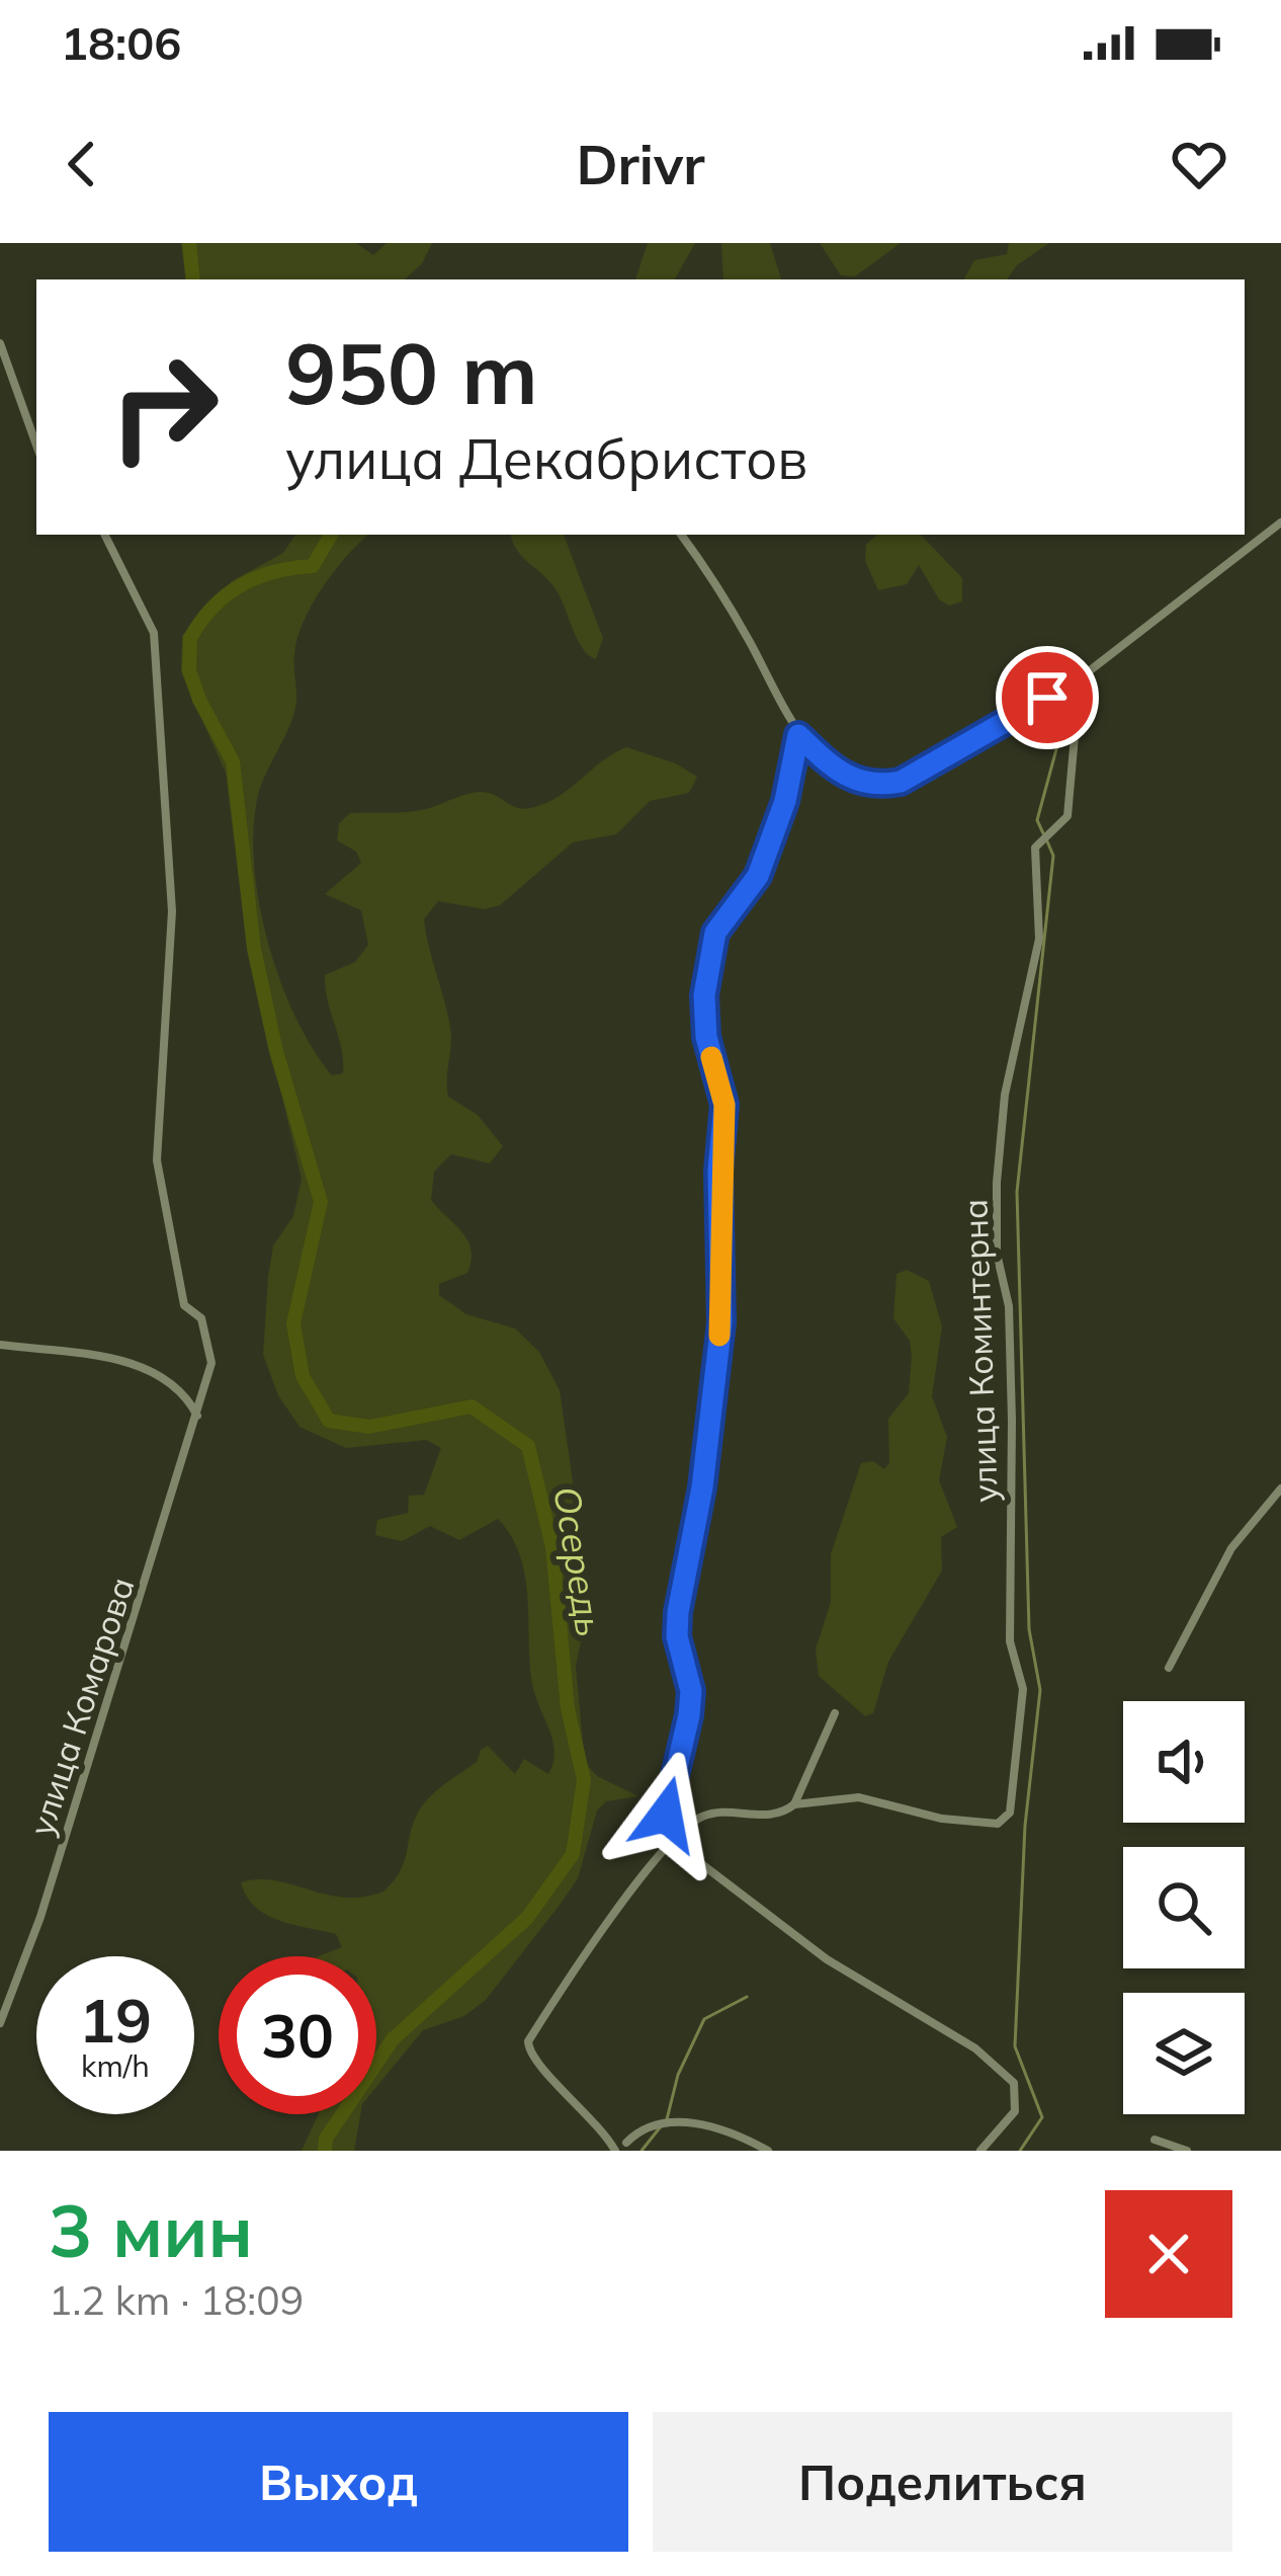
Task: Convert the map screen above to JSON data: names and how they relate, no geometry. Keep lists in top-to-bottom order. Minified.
{"streets":{"street":["улица Коминтерна","улица Комарова"]},"water":["Осередь"],"page":{"status":"18:06","header":"Drivr","turn":["950 m","улица Декабристов"],"speed":"19 km/h","limit":"30","heading":["3 мин","1.2 km · 18:09"],"buttons":["Выход","Поделиться"]}}
